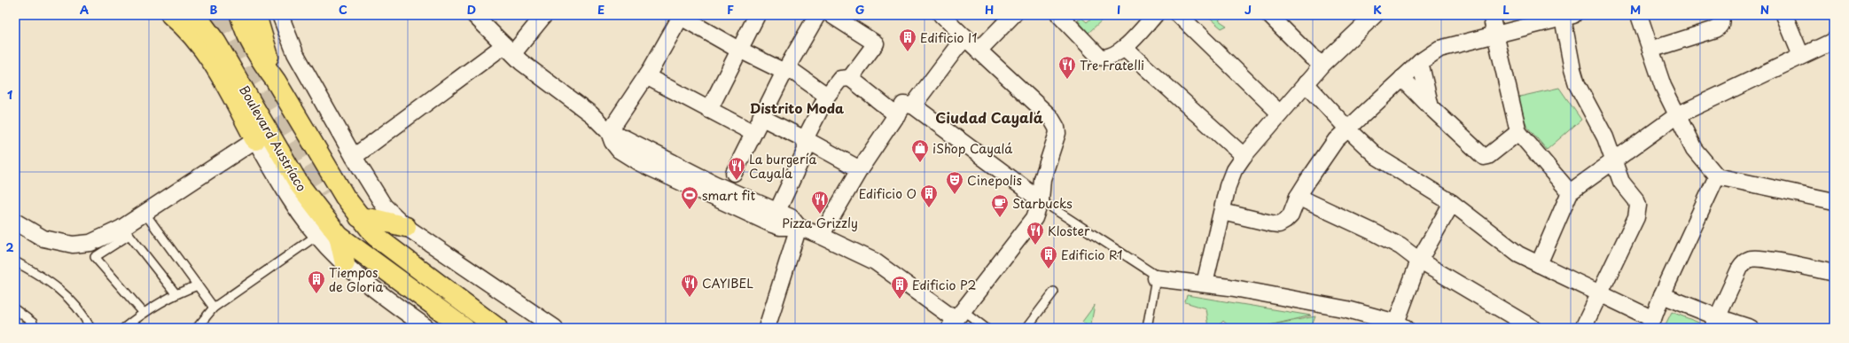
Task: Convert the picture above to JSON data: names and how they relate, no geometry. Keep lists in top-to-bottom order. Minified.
{"streets":{"main road":["Boulevard Austríaco"]},"districts":["Distrito Moda","Ciudad Cayalá"],"places":{"building":["Edificio I1","Edificio O","Edificio R1","Tiempos de Gloria","Edificio P2"],"restaurant":["Tre Fratelli","La burgería Cayala","Pizza Grizzly","Kloster","CAYIBEL"],"shop":["iShop Cayalá"],"theatre":["Cinepolis"],"sports":["smart fit"],"cafe":["Starbucks"]},"grid":{"columns":["A","B","C","D","E","F","G","H","I","J","K","L","M","N"],"rows":["1","2"]}}
